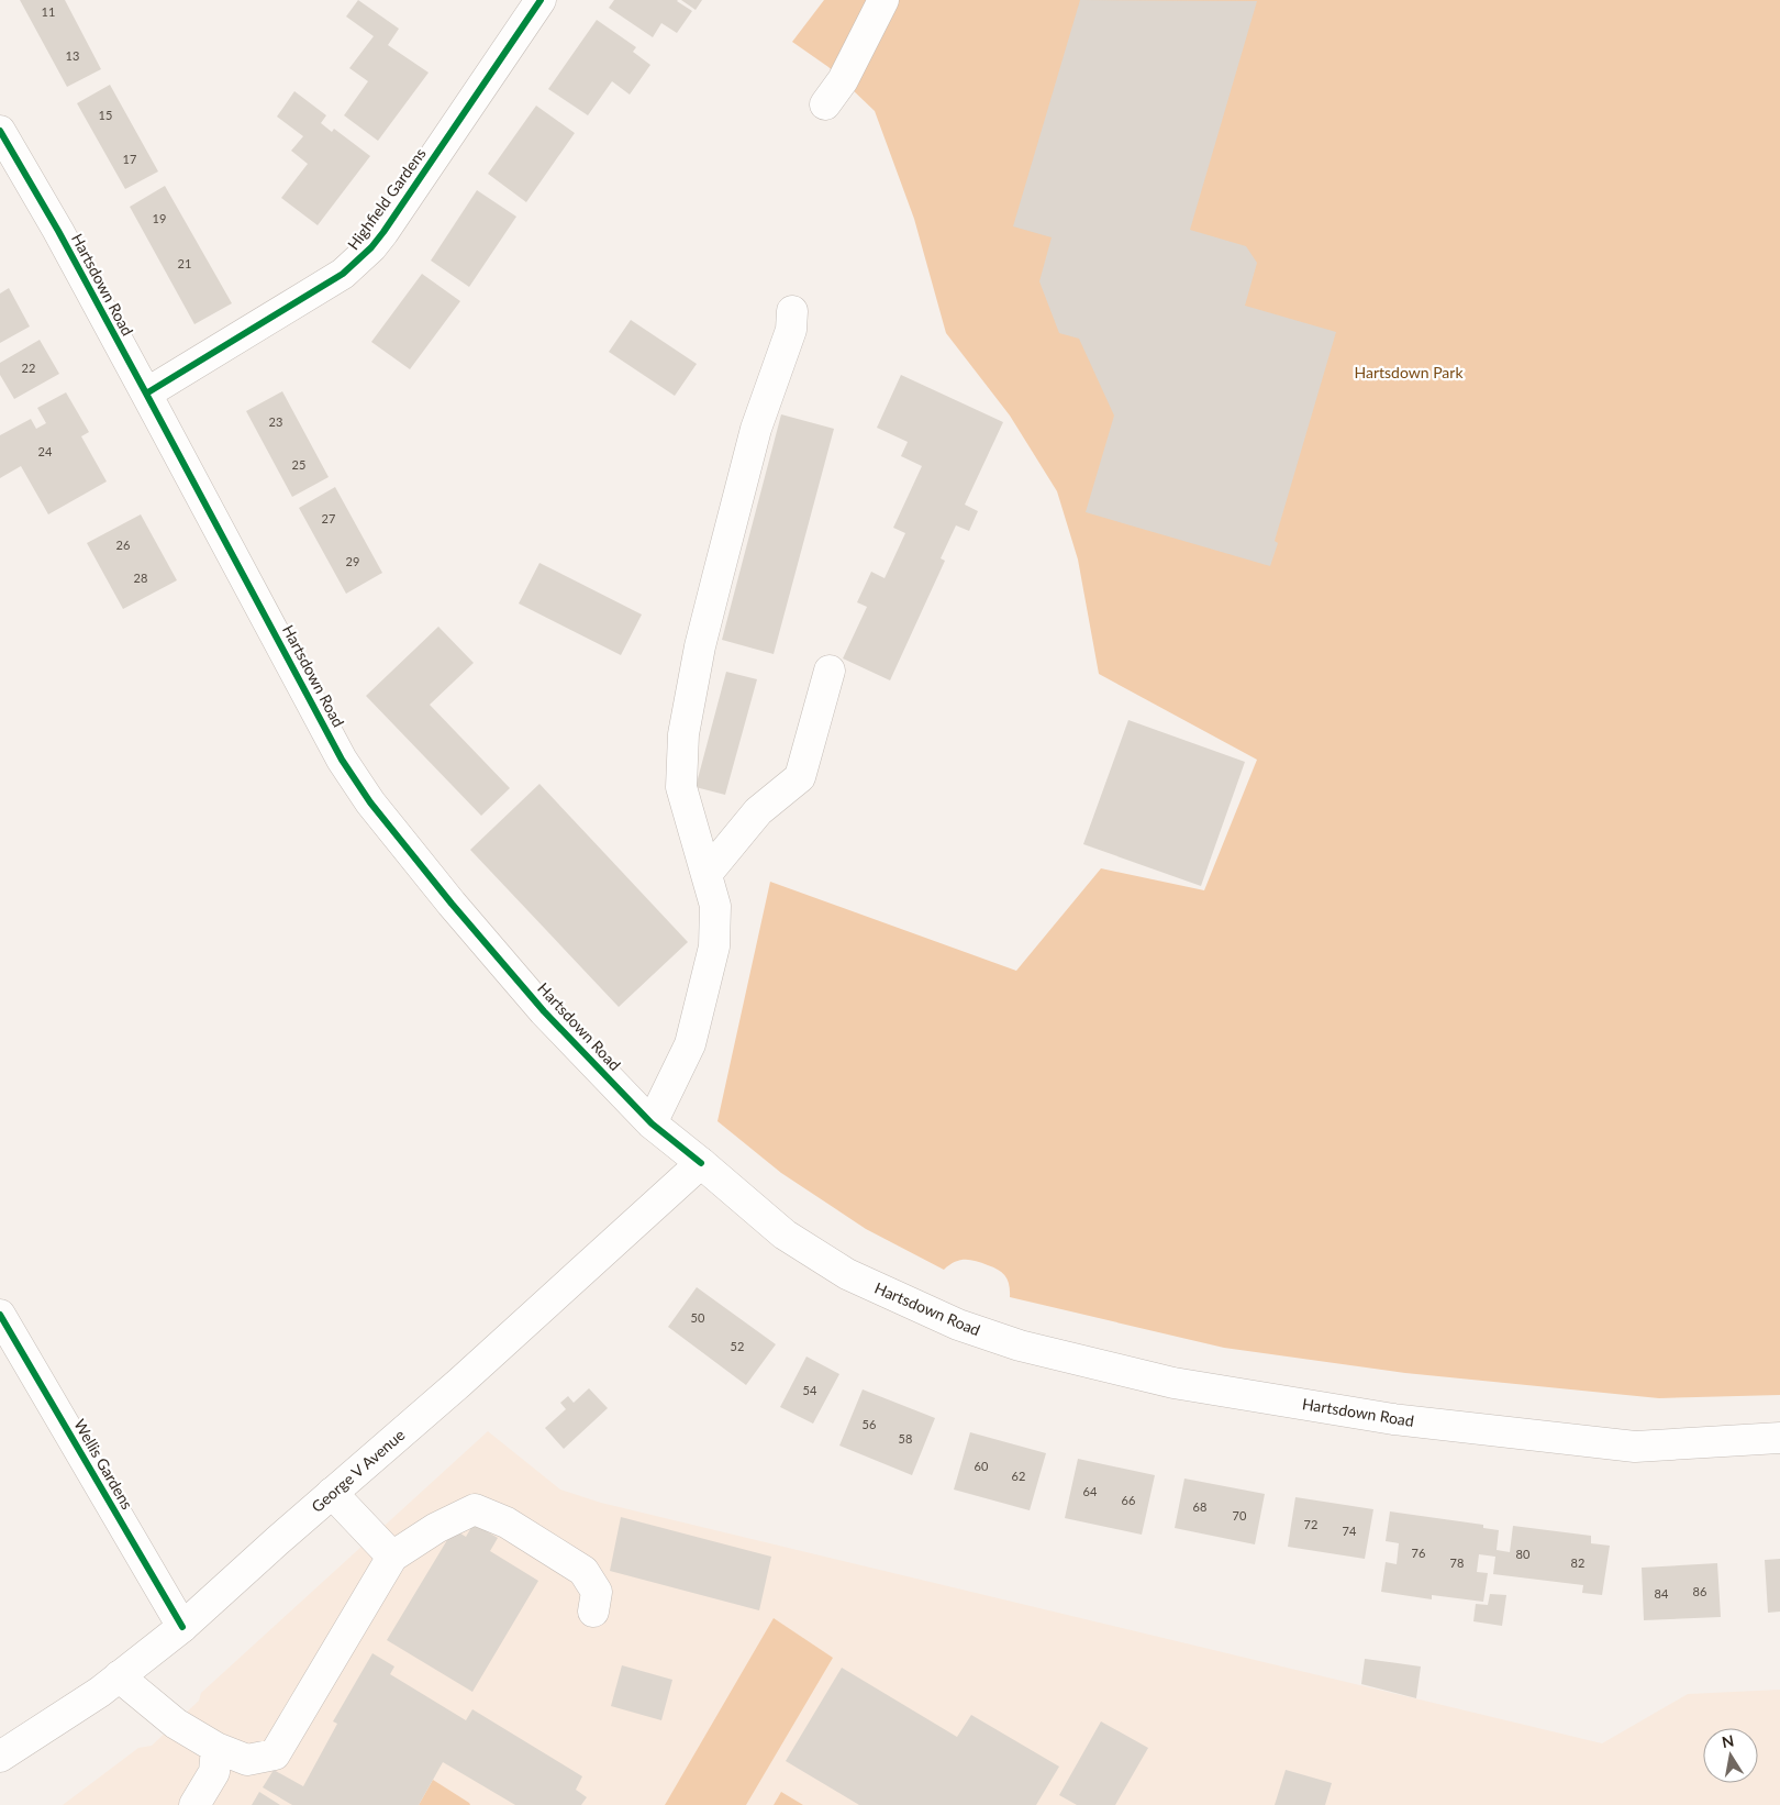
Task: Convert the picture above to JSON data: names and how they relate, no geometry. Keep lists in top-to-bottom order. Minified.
{"streets":{"street":["Highfield Gardens","Hartsdown Road","Wellis Gardens","George V Avenue"]},"crossings":[["Highfield Gardens","Hartsdown Road"],["Hartsdown Road","George V Avenue"],["Wellis Gardens","George V Avenue"]],"parks":["Hartsdown Park"],"house_numbers":["11","13","15","17","19","21","22","23","24","25","27","26","29","28","50","52","54","56","58","60","62","64","66","68","70","72","74","76","80","78","82","86","84"],"north":"top"}
